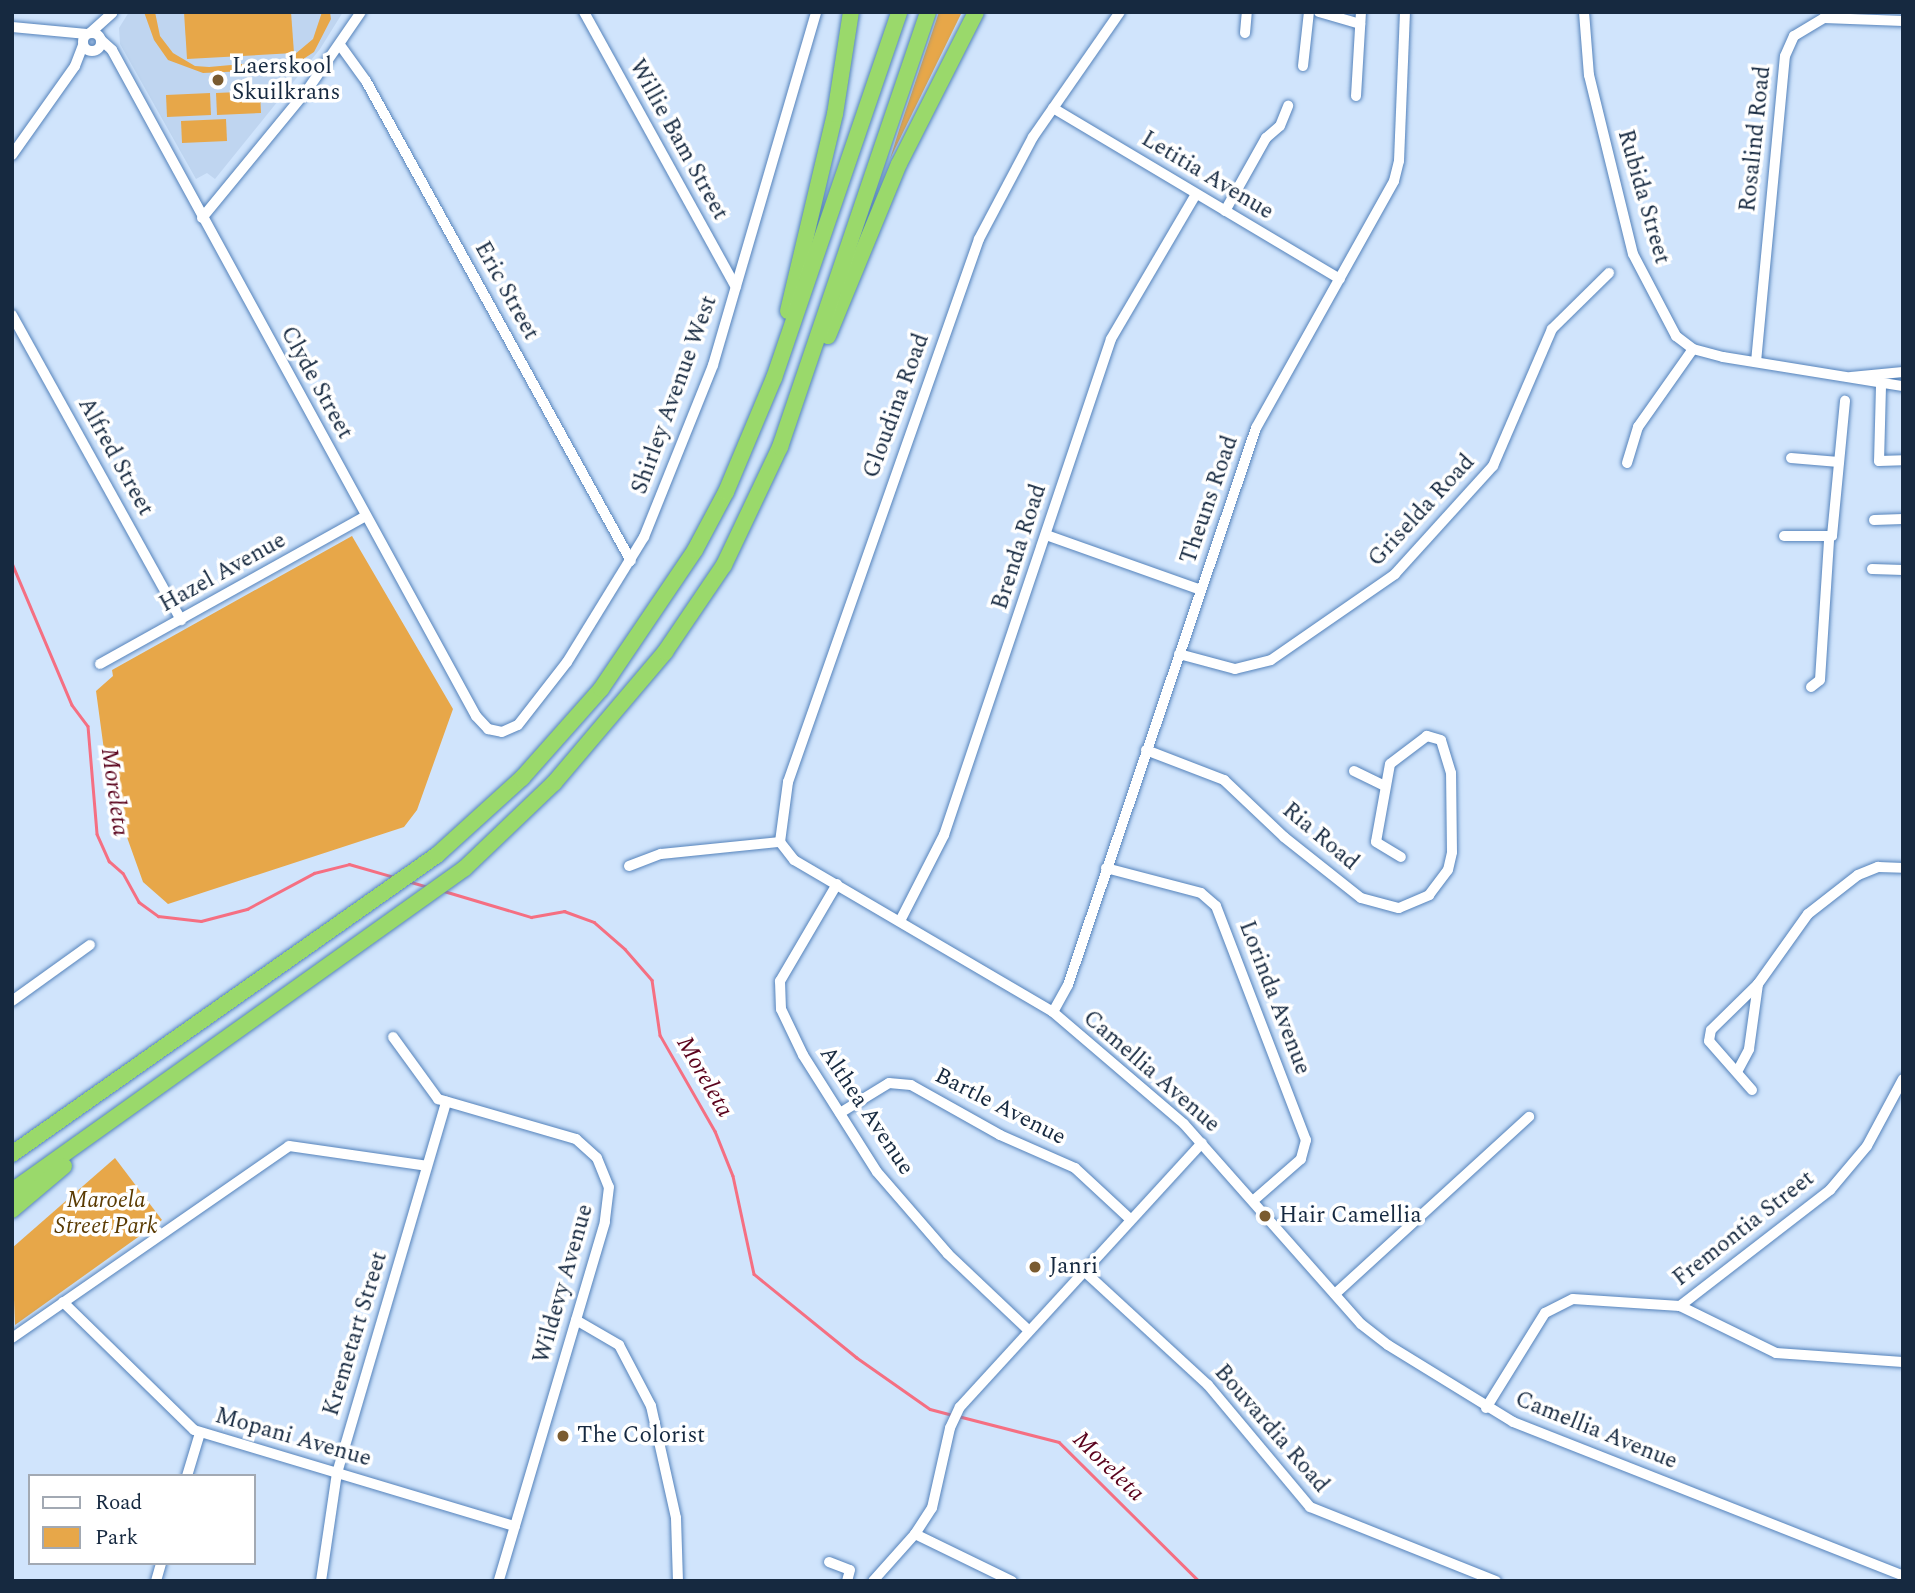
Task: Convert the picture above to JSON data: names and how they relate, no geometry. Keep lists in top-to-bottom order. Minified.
{"streets":{"street":["Rosalind Road","Willie Bam Street","Letitia Avenue","Rubida Street","Eric Street","Clyde Street","Shirley Avenue West","Gloudina Road","Alfred Street","Theuns Road","Griselda Road","Brenda Road","Hazel Avenue","Ria Road","Lorinda Avenue","Camellia Avenue","Bartle Avenue","Althea Avenue","Fremontia Street","Wildevy Avenue","Kremetart Street","Bouvardia Road","Mopani Avenue"]},"crossings":[["Willie Bam Street","Shirley Avenue West"],["Letitia Avenue","Gloudina Road"],["Letitia Avenue","Theuns Road"],["Letitia Avenue","Brenda Road"],["Eric Street","Shirley Avenue West"],["Clyde Street","Shirley Avenue West"],["Clyde Street","Hazel Avenue"],["Gloudina Road","Camellia Avenue"],["Alfred Street","Hazel Avenue"],["Theuns Road","Griselda Road"],["Theuns Road","Ria Road"],["Theuns Road","Lorinda Avenue"],["Theuns Road","Camellia Avenue"],["Brenda Road","Camellia Avenue"],["Lorinda Avenue","Camellia Avenue"],["Camellia Avenue","Althea Avenue"],["Bartle Avenue","Althea Avenue"],["Wildevy Avenue","Kremetart Street"],["Wildevy Avenue","Mopani Avenue"],["Kremetart Street","Mopani Avenue"]],"water":["Moreleta"],"parks":["Maroela Street Park"],"places":["Laerskool Skuilkrans","Hair Camellia","Janri","The Colorist"],"legend":["Road","Park"]}
